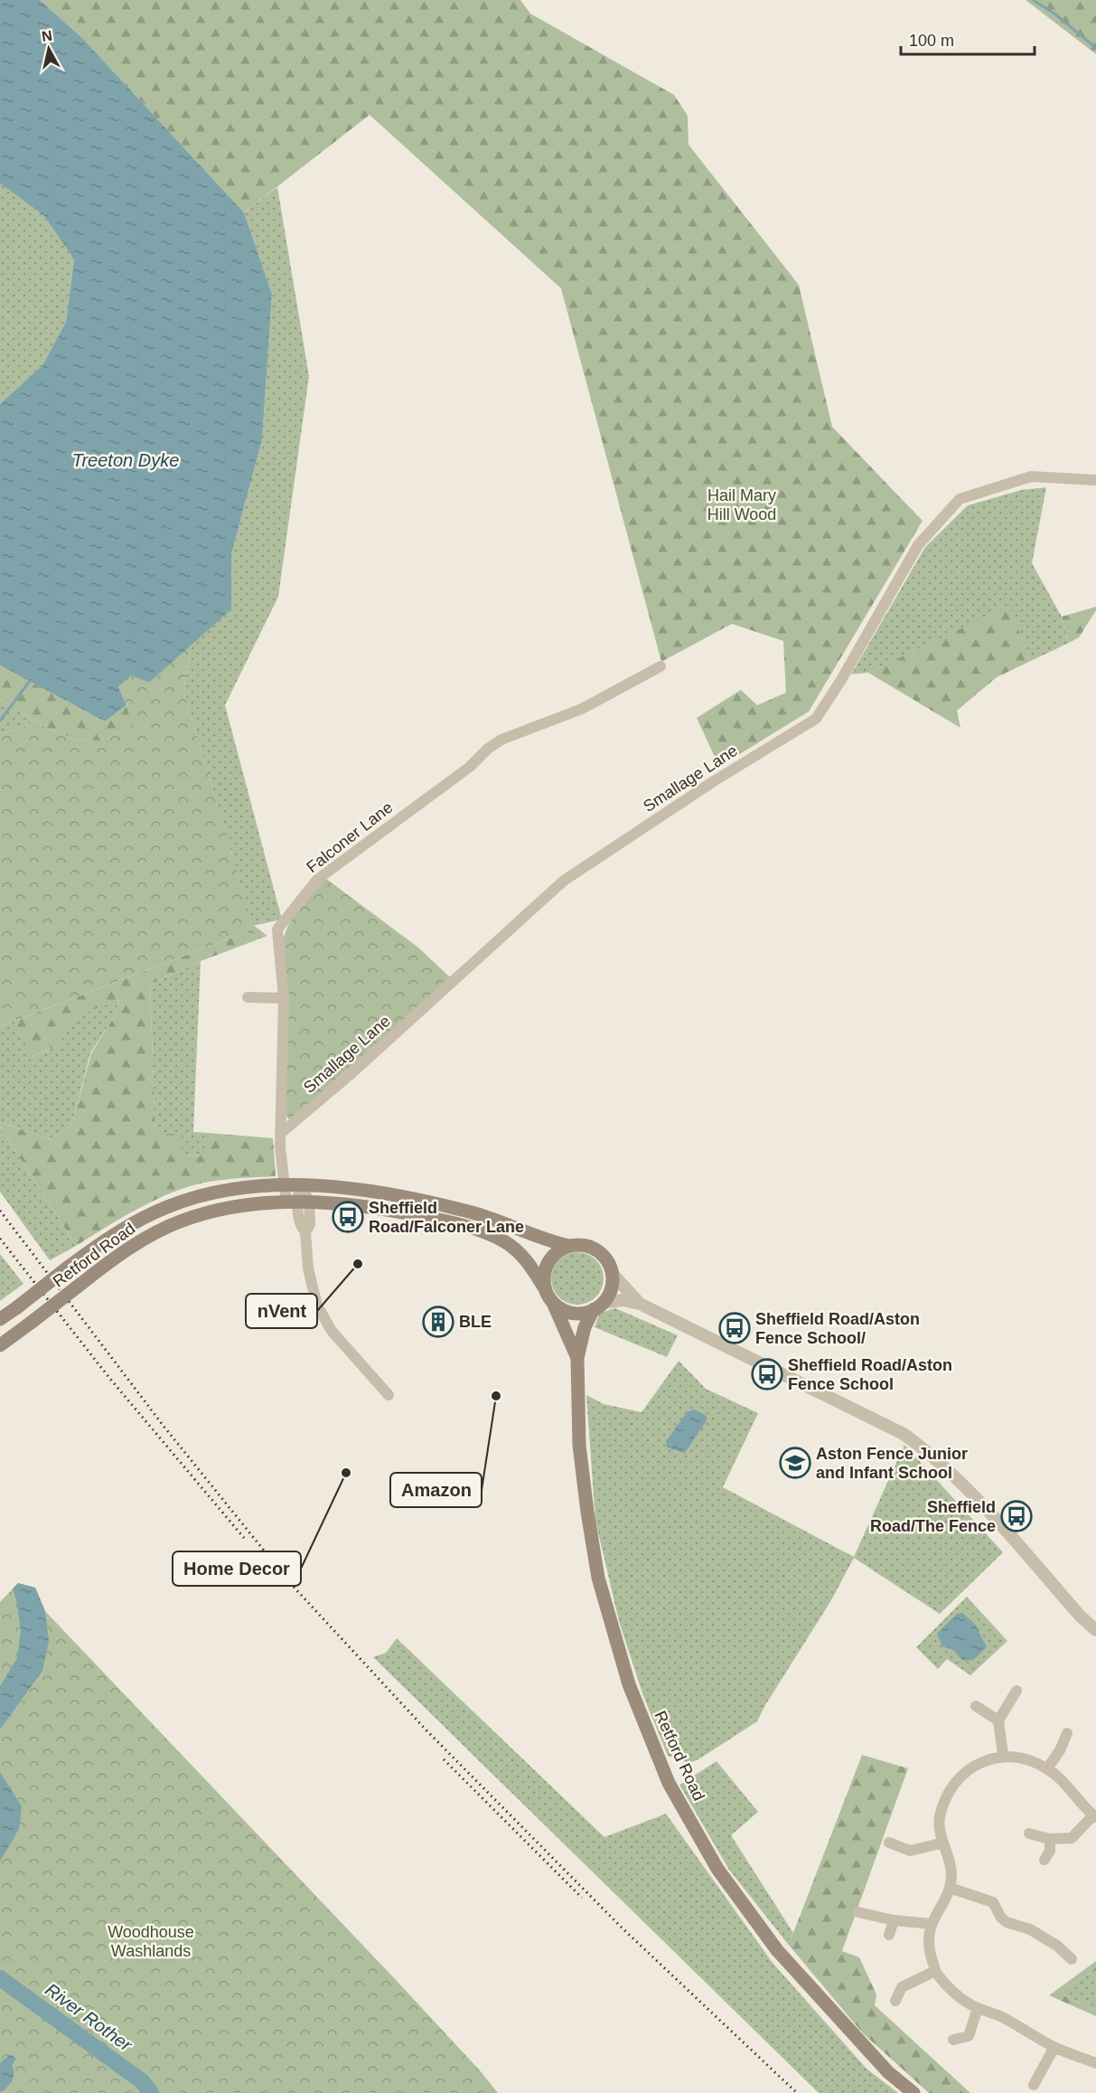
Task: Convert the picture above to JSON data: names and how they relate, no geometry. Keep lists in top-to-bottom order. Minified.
{"streets":{"main road":["Retford Road"],"street":["Smallage Lane","Falconer Lane"]},"crossings":[["Smallage Lane","Falconer Lane"],["Falconer Lane","Retford Road"]],"water":["Treeton Dyke","River Rother"],"parks":["Hail Mary Hill Wood","Woodhouse Washlands"],"places":{"bus stop":["Sheffield Road/Falconer Lane","Sheffield Road/Aston Fence School/","Sheffield Road/Aston Fence School","Sheffield Road/The Fence"],"other":["nVent","Amazon","Home Decor"],"building":["BLE"],"school or university":["Aston Fence Junior and Infant School"]},"scale_bar":"100 m","north":"top"}
